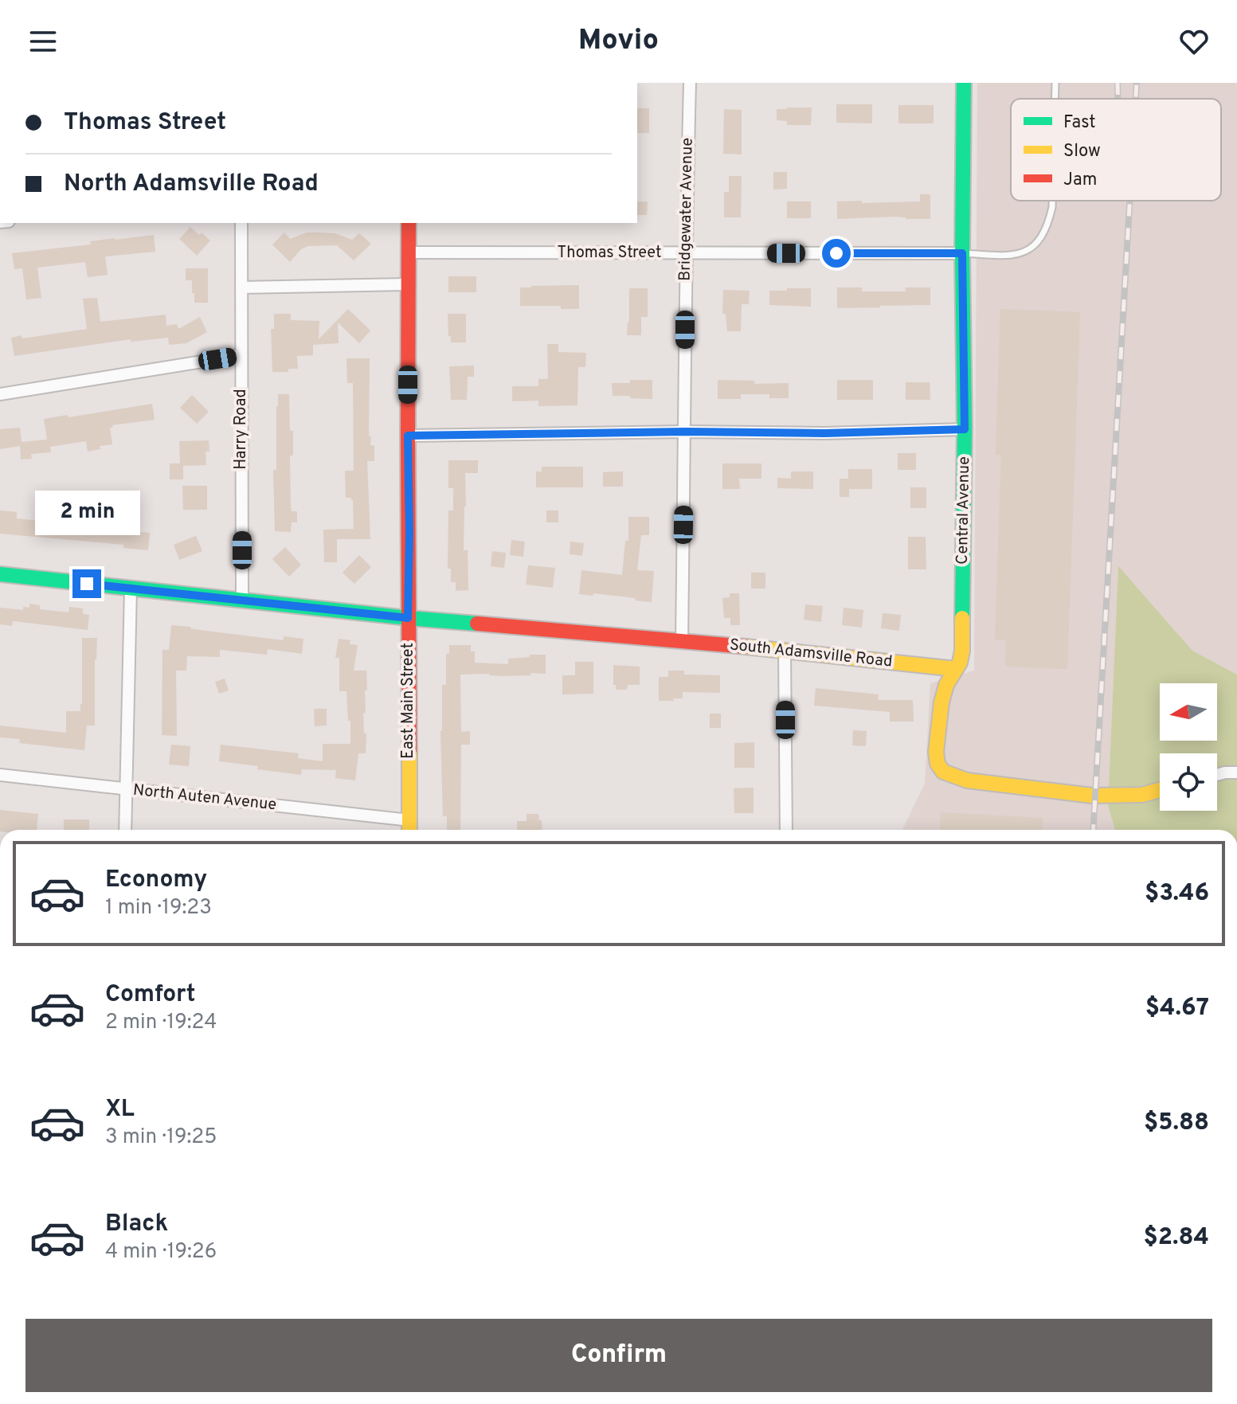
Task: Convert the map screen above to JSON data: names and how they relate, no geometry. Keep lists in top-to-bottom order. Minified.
{"streets":{"street":["Bridgewater Avenue","Thomas Street","Harry Road","Central Avenue","South Adamsville Road","East Main Street","North Auten Avenue"]},"crossings":[["Bridgewater Avenue","Thomas Street"],["Bridgewater Avenue","South Adamsville Road"],["Thomas Street","Central Avenue"],["Thomas Street","East Main Street"],["Harry Road","South Adamsville Road"],["Central Avenue","South Adamsville Road"],["South Adamsville Road","East Main Street"],["East Main Street","North Auten Avenue"]],"legend":["Fast","Slow","Jam"],"north":"left","page":{"header":"Movio","banner":["Thomas Street","North Adamsville Road"],"bubble":"2 min","list":[{"name":"Economy","note":"1 min · 19:23","value":"$3.46"},{"name":"Comfort","note":"2 min · 19:24","value":"$4.67"},{"name":"XL","note":"3 min · 19:25","value":"$5.88"},{"name":"Black","note":"4 min · 19:26","value":"$2.84"}],"buttons":"Confirm"}}
